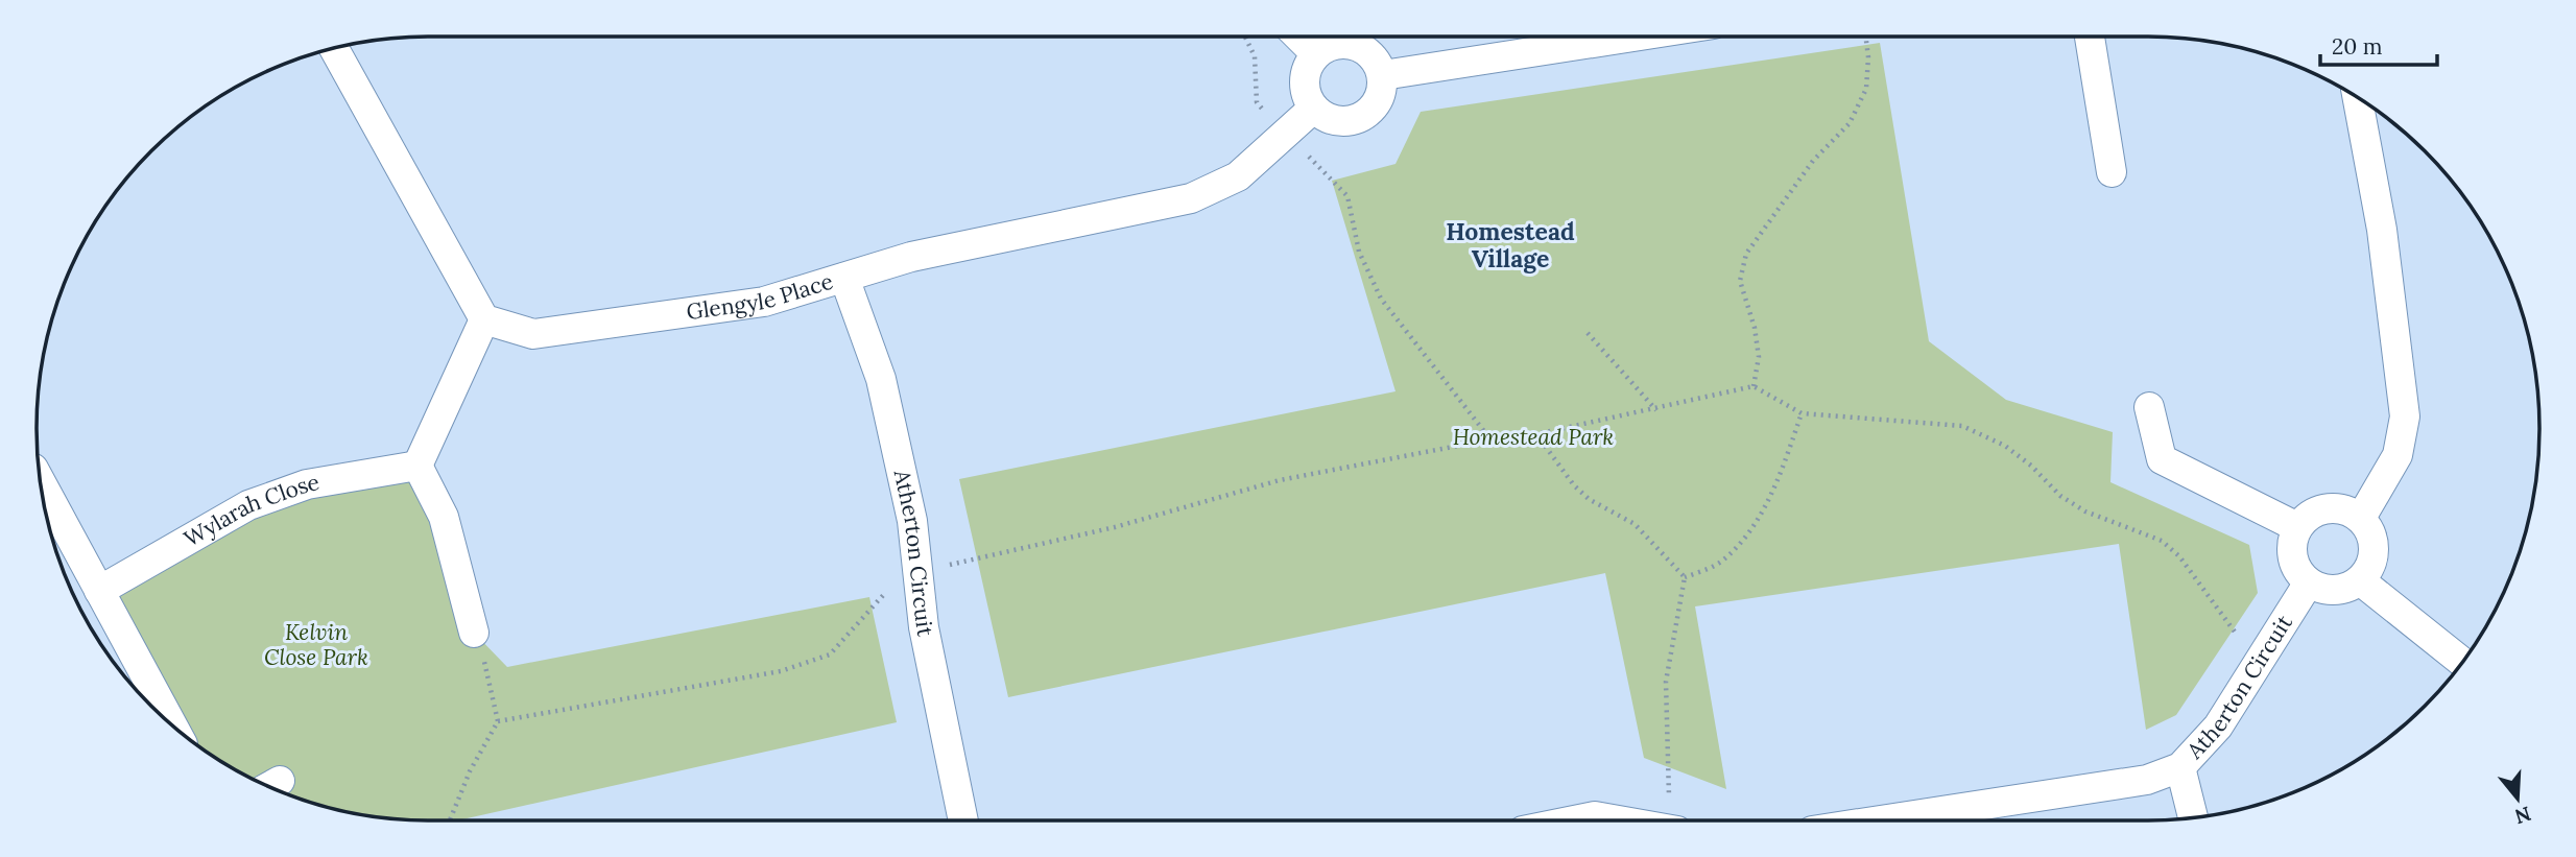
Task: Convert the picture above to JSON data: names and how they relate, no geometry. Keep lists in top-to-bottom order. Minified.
{"streets":{"street":["Glengyle Place","Wylarah Close","Atherton Circuit"]},"crossings":[["Glengyle Place","Atherton Circuit"]],"districts":["Homestead Village"],"parks":["Homestead Park","Kelvin Close Park"],"scale_bar":"20 m","north":"bottom"}
